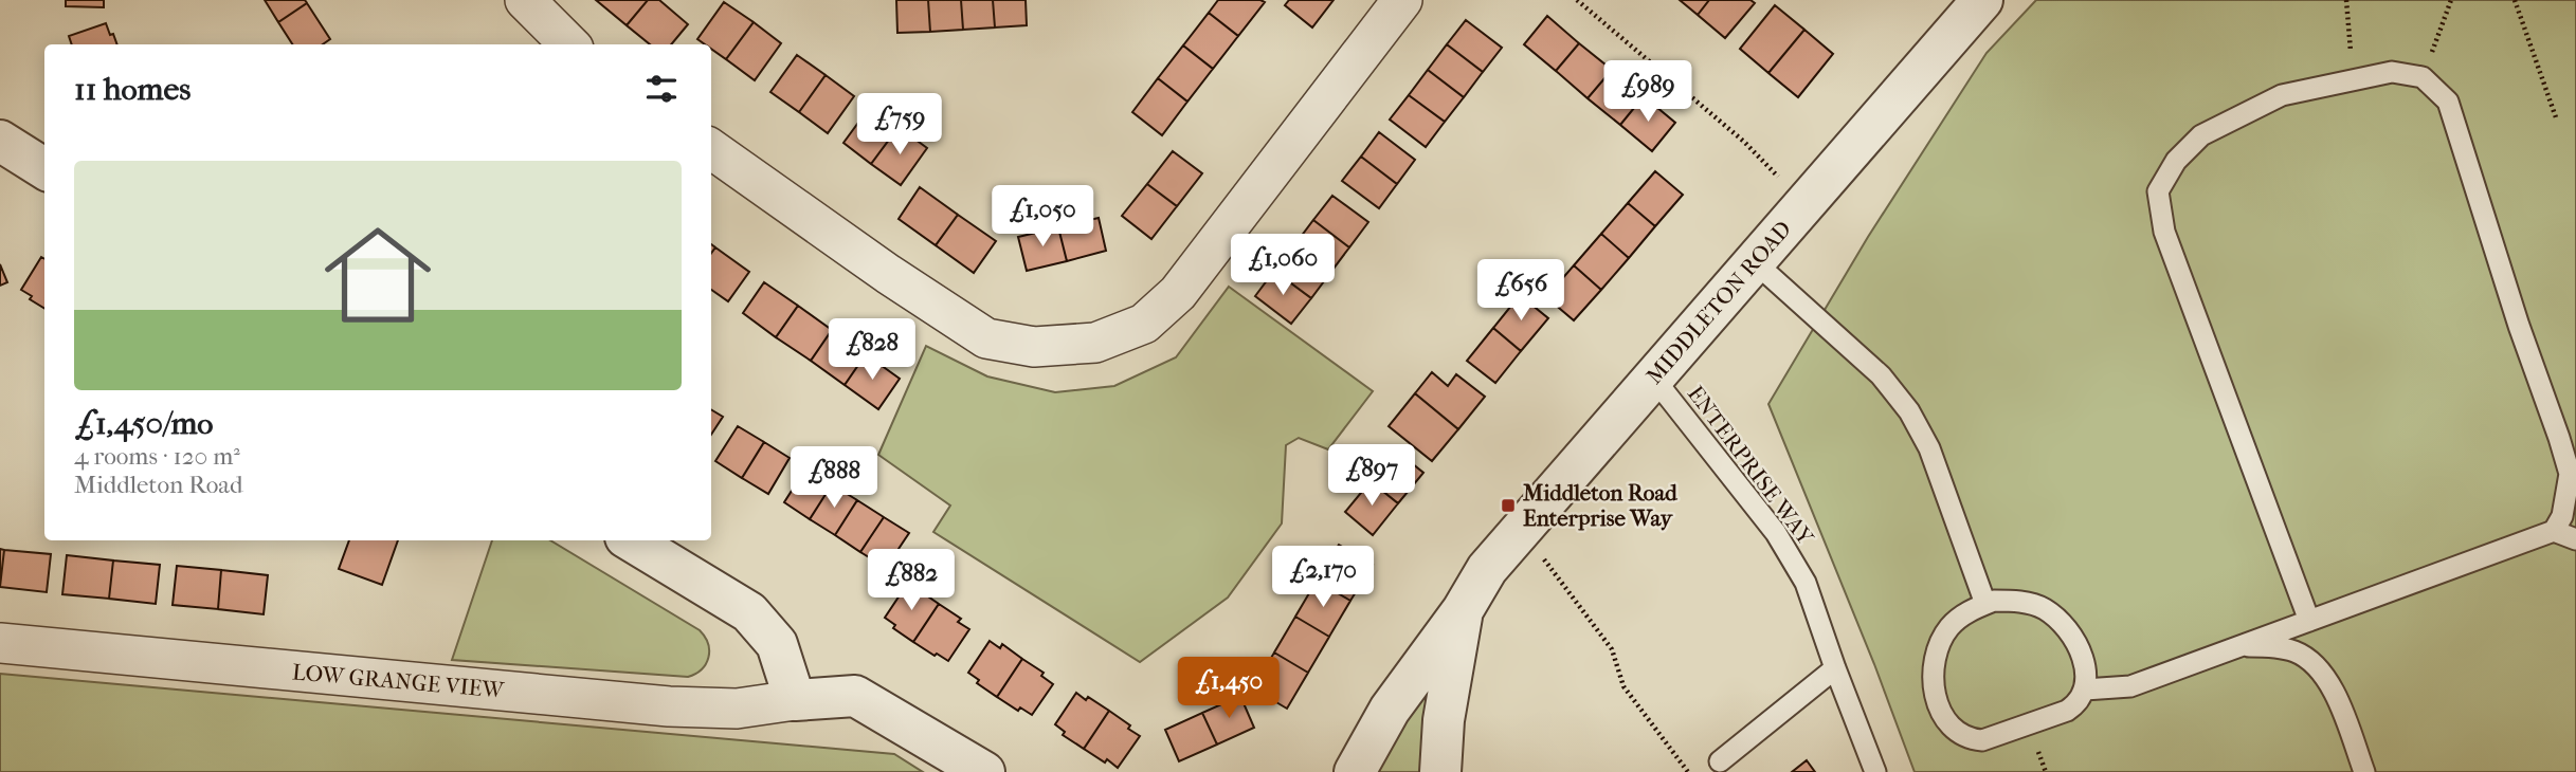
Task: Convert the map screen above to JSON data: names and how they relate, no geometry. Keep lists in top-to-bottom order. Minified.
{"streets":{"street":["MIDDLETON ROAD","LOW GRANGE VIEW"],"lane":["ENTERPRISE WAY"]},"crossings":[["MIDDLETON ROAD","ENTERPRISE WAY"]],"places":{"transit":["Middleton Road Enterprise Way"]},"page":{"heading":"11 homes","price":["£989","£759","£1,050","£1,060","£656","£828","£897","£888","£2,170","£882","£1,450"],"list":[{"name":"£1,450/mo","note":"4 rooms · 120 m² · Middleton Road"}]}}
